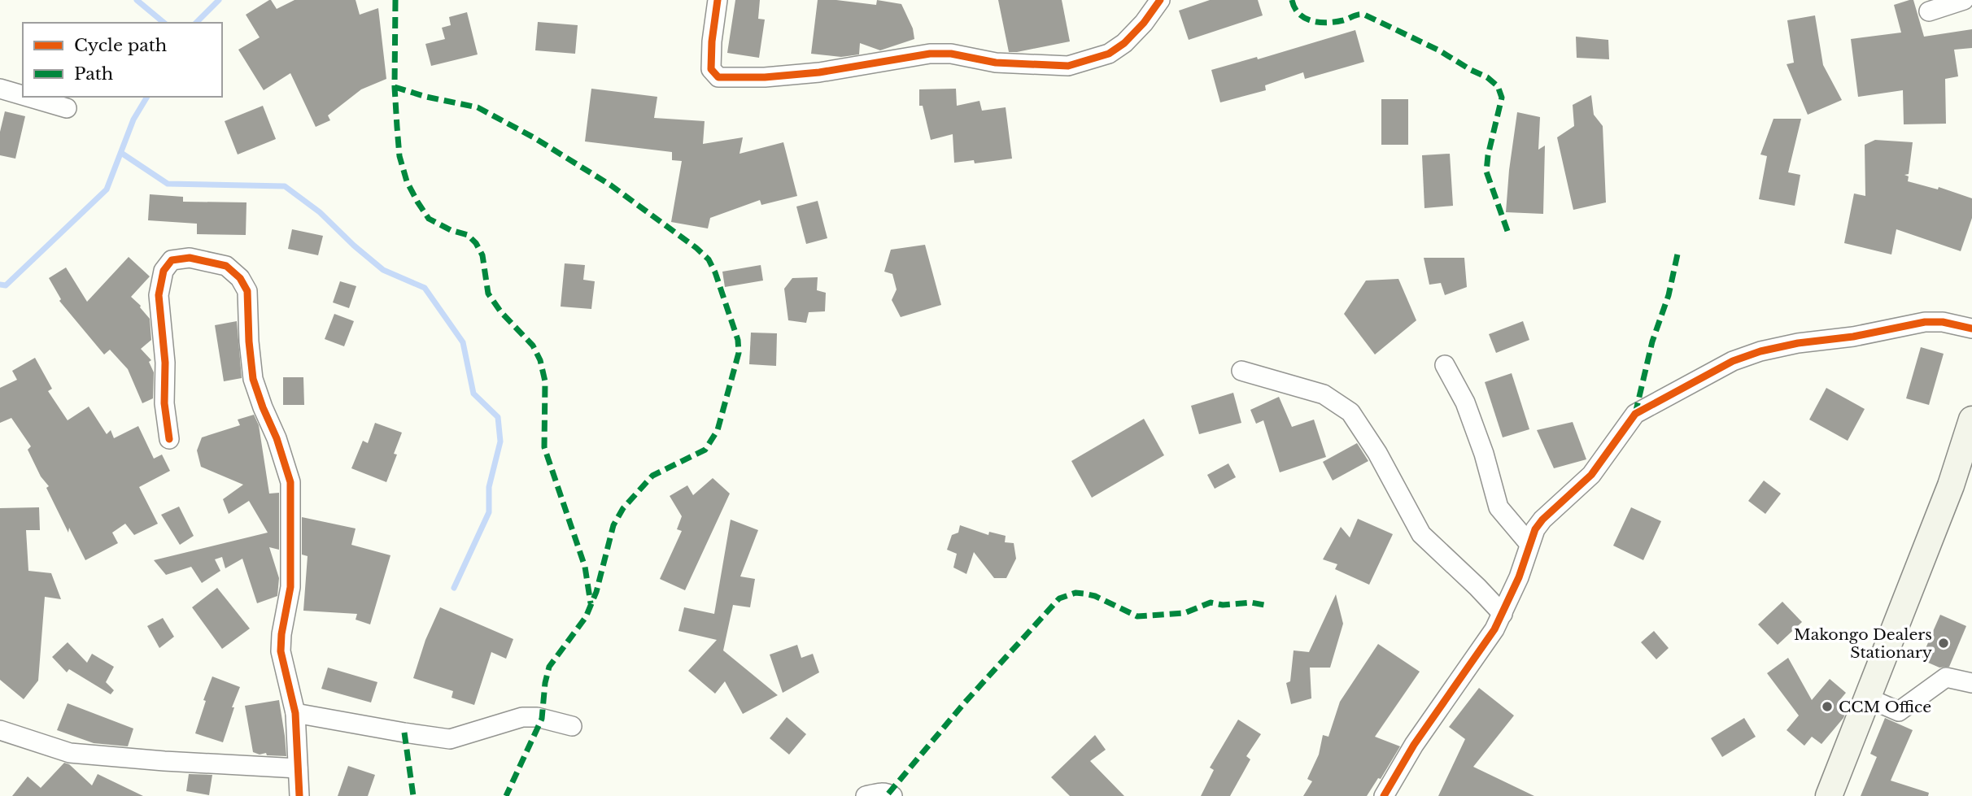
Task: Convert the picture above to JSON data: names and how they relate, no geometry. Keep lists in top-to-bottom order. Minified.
{"places":["Makongo Dealers Stationary","CCM Office"],"legend":["Cycle path","Path"]}
